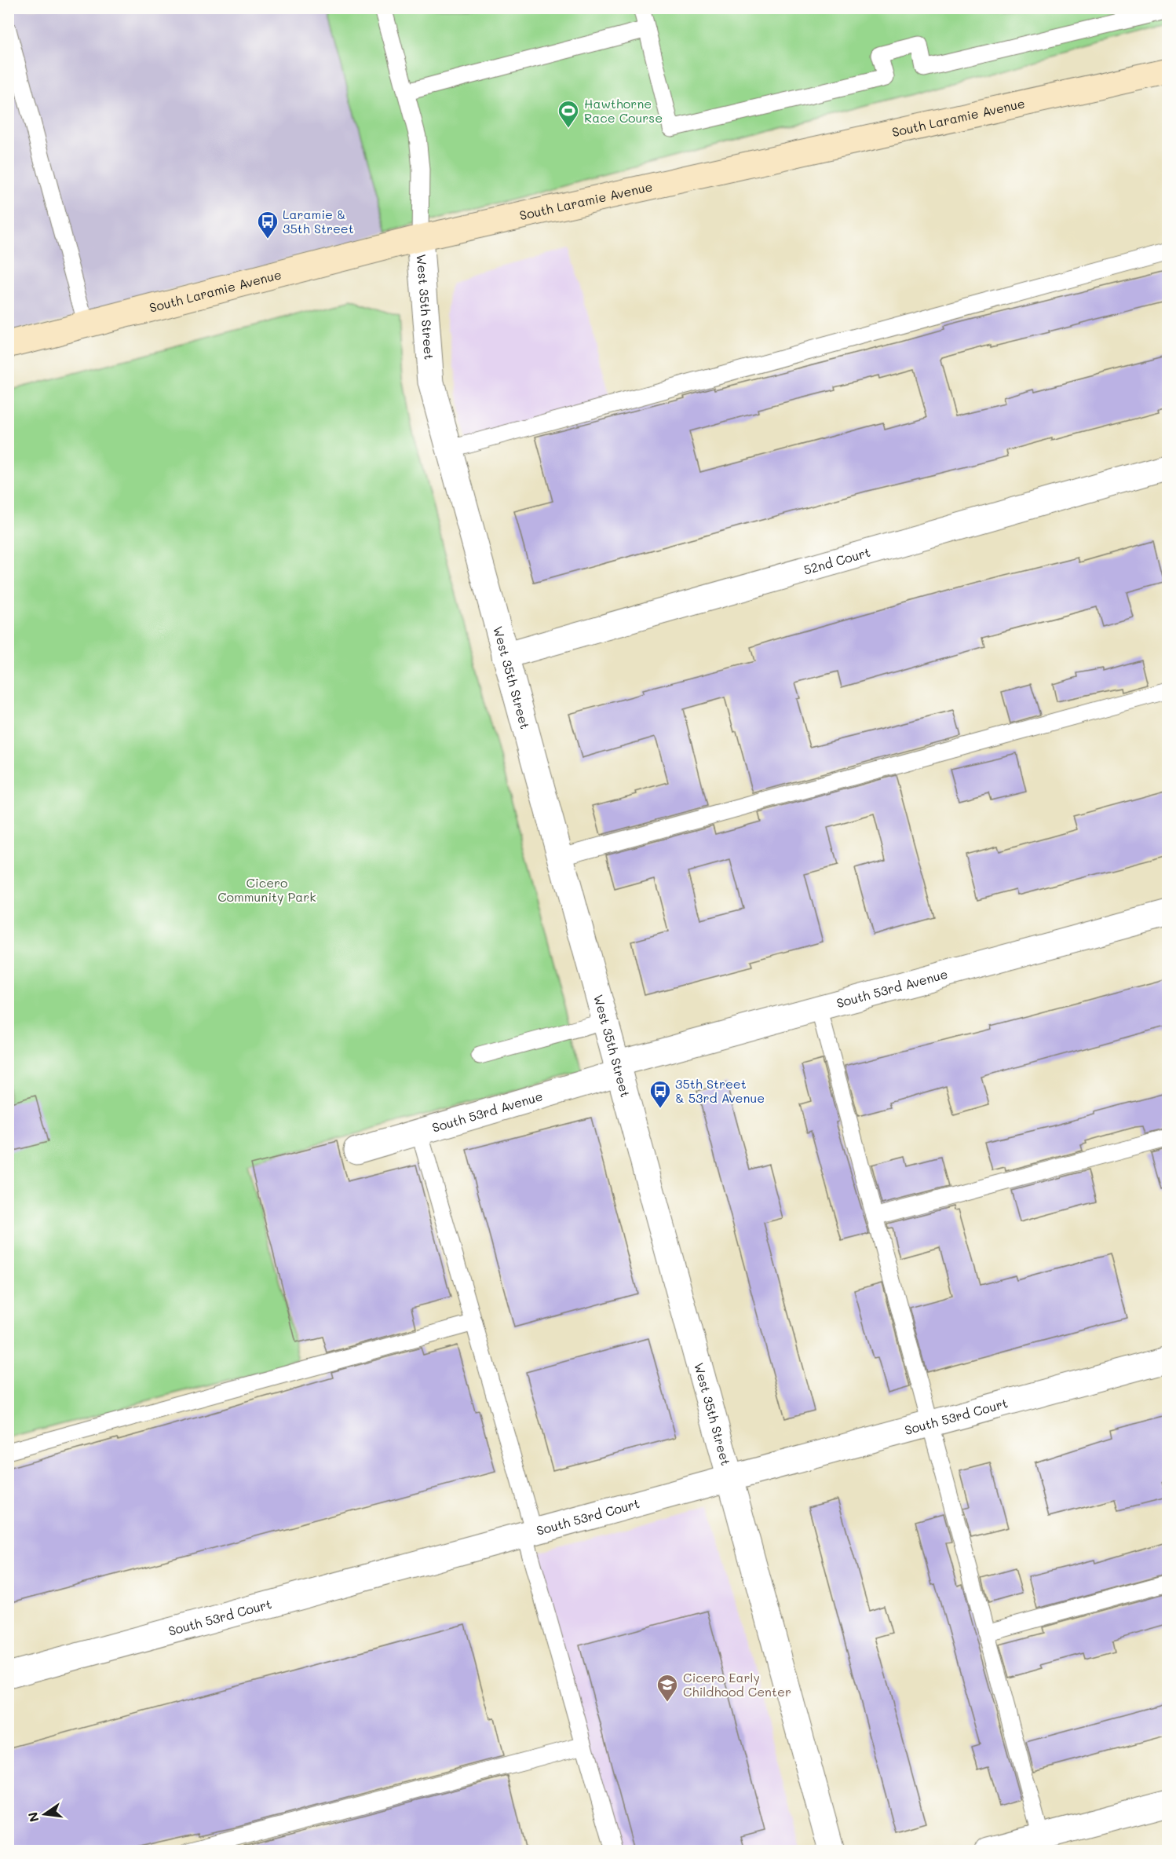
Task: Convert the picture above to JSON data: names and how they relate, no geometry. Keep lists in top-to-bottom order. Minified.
{"streets":{"main road":["South Laramie Avenue"],"street":["West 35th Street","52nd Court","South 53rd Avenue","South 53rd Court"]},"crossings":[["South Laramie Avenue","West 35th Street"],["West 35th Street","52nd Court"],["West 35th Street","South 53rd Avenue"],["West 35th Street","South 53rd Court"]],"parks":["Cicero Community Park"],"places":{"sports":["Hawthorne Race Course"],"bus stop":["Laramie & 35th Street","35th Street & 53rd Avenue"],"school or university":["Cicero Early Childhood Center"]},"north":"left"}
